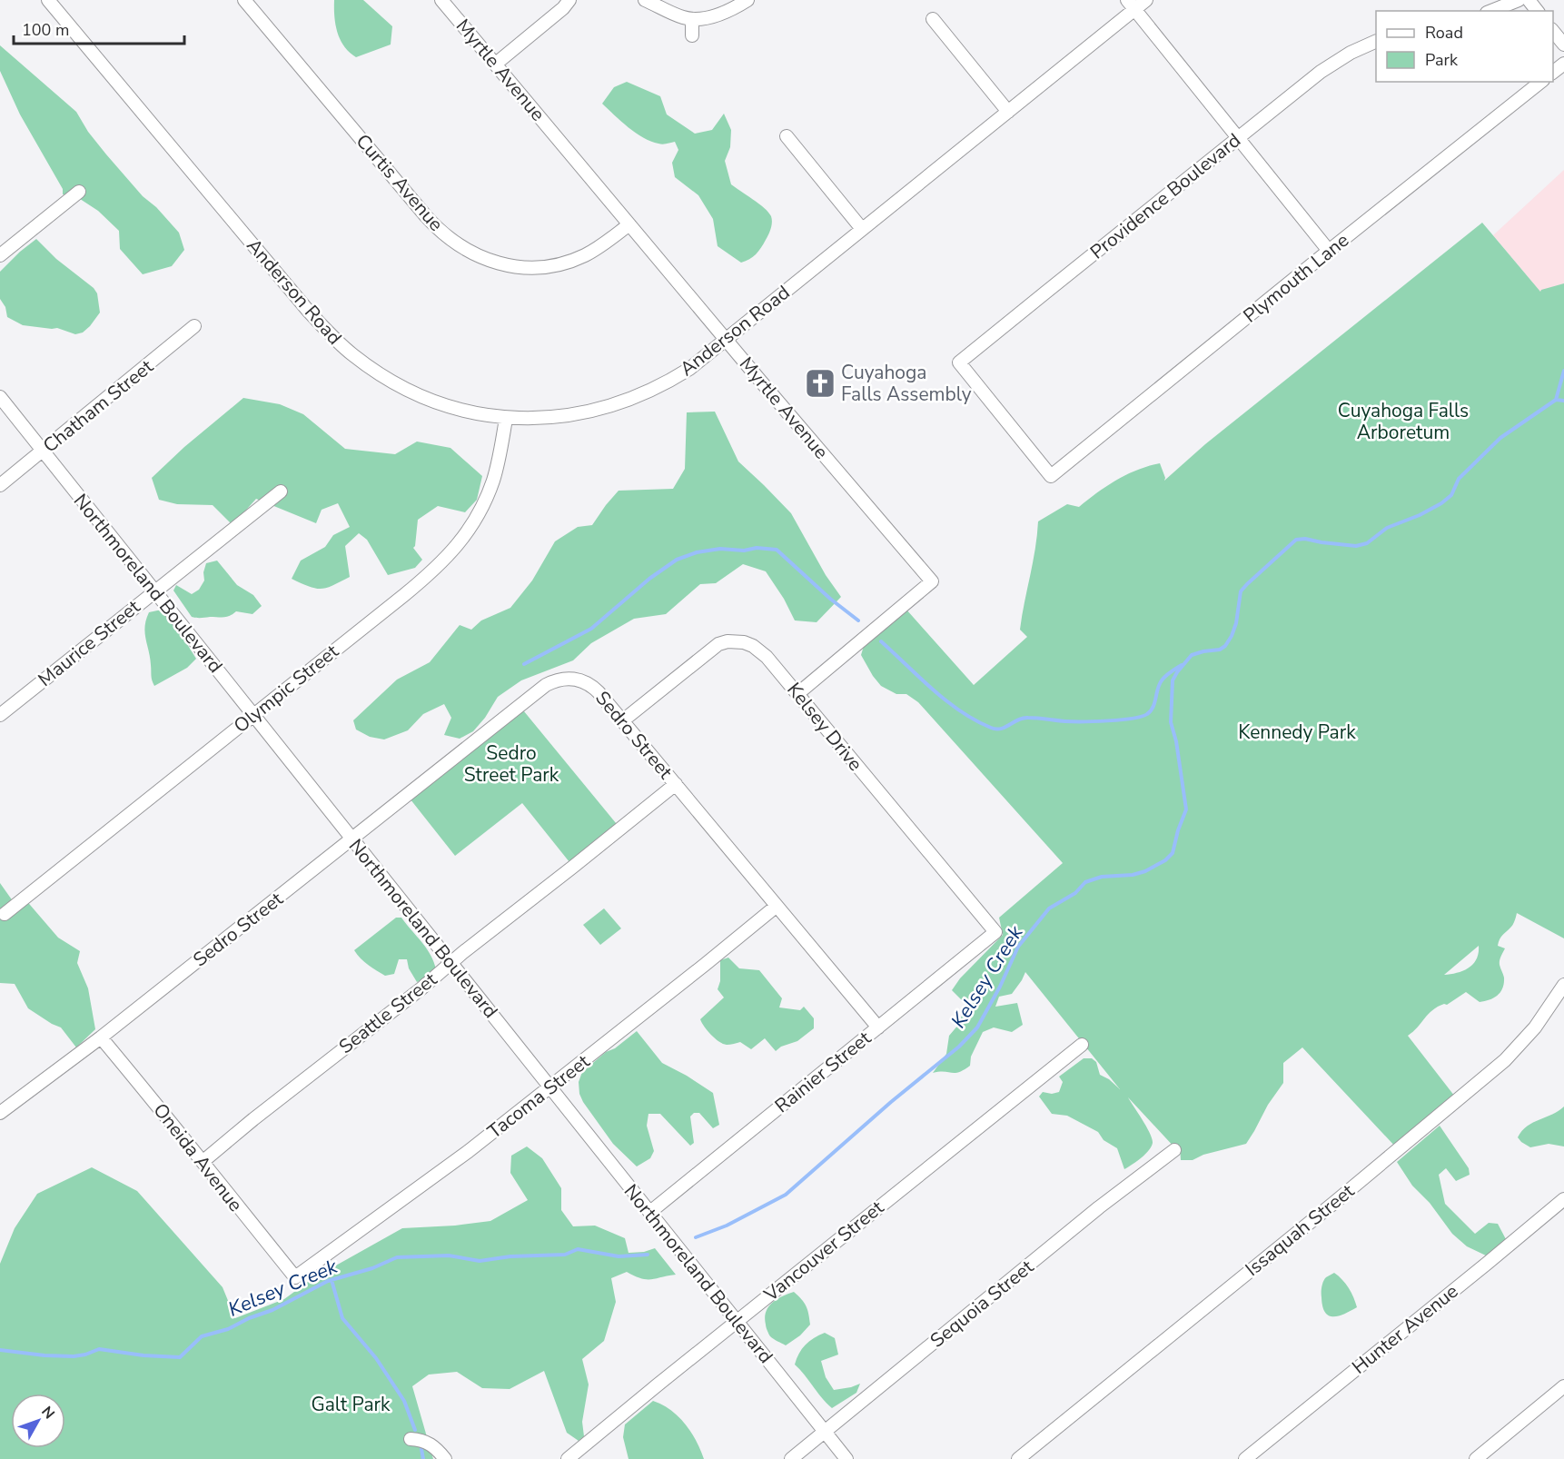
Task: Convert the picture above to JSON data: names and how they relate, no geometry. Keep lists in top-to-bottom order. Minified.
{"streets":{"street":["Myrtle Avenue","Curtis Avenue","Providence Boulevard","Plymouth Lane","Anderson Road","Chatham Street","Northmoreland Boulevard","Maurice Street","Olympic Street","Kelsey Drive","Sedro Street","Seattle Street","Rainier Street","Tacoma Street","Oneida Avenue","Issaquah Street","Vancouver Street","Sequoia Street","Hunter Avenue"]},"crossings":[["Myrtle Avenue","Curtis Avenue"],["Myrtle Avenue","Anderson Road"],["Myrtle Avenue","Kelsey Drive"],["Providence Boulevard","Plymouth Lane"],["Anderson Road","Olympic Street"],["Chatham Street","Northmoreland Boulevard"],["Northmoreland Boulevard","Maurice Street"],["Northmoreland Boulevard","Olympic Street"],["Northmoreland Boulevard","Sedro Street"],["Northmoreland Boulevard","Seattle Street"],["Northmoreland Boulevard","Rainier Street"],["Northmoreland Boulevard","Tacoma Street"],["Northmoreland Boulevard","Vancouver Street"],["Northmoreland Boulevard","Sequoia Street"],["Kelsey Drive","Sedro Street"],["Kelsey Drive","Rainier Street"],["Sedro Street","Seattle Street"],["Sedro Street","Rainier Street"],["Sedro Street","Tacoma Street"],["Sedro Street","Oneida Avenue"],["Seattle Street","Oneida Avenue"],["Tacoma Street","Oneida Avenue"]],"water":["Kelsey Creek"],"parks":["Cuyahoga Falls Arboretum","Kennedy Park","Sedro Street Park","Galt Park"],"places":{"church":["Cuyahoga Falls Assembly"]},"legend":["Road","Park"],"scale_bar":"100 m","north":"top right"}
